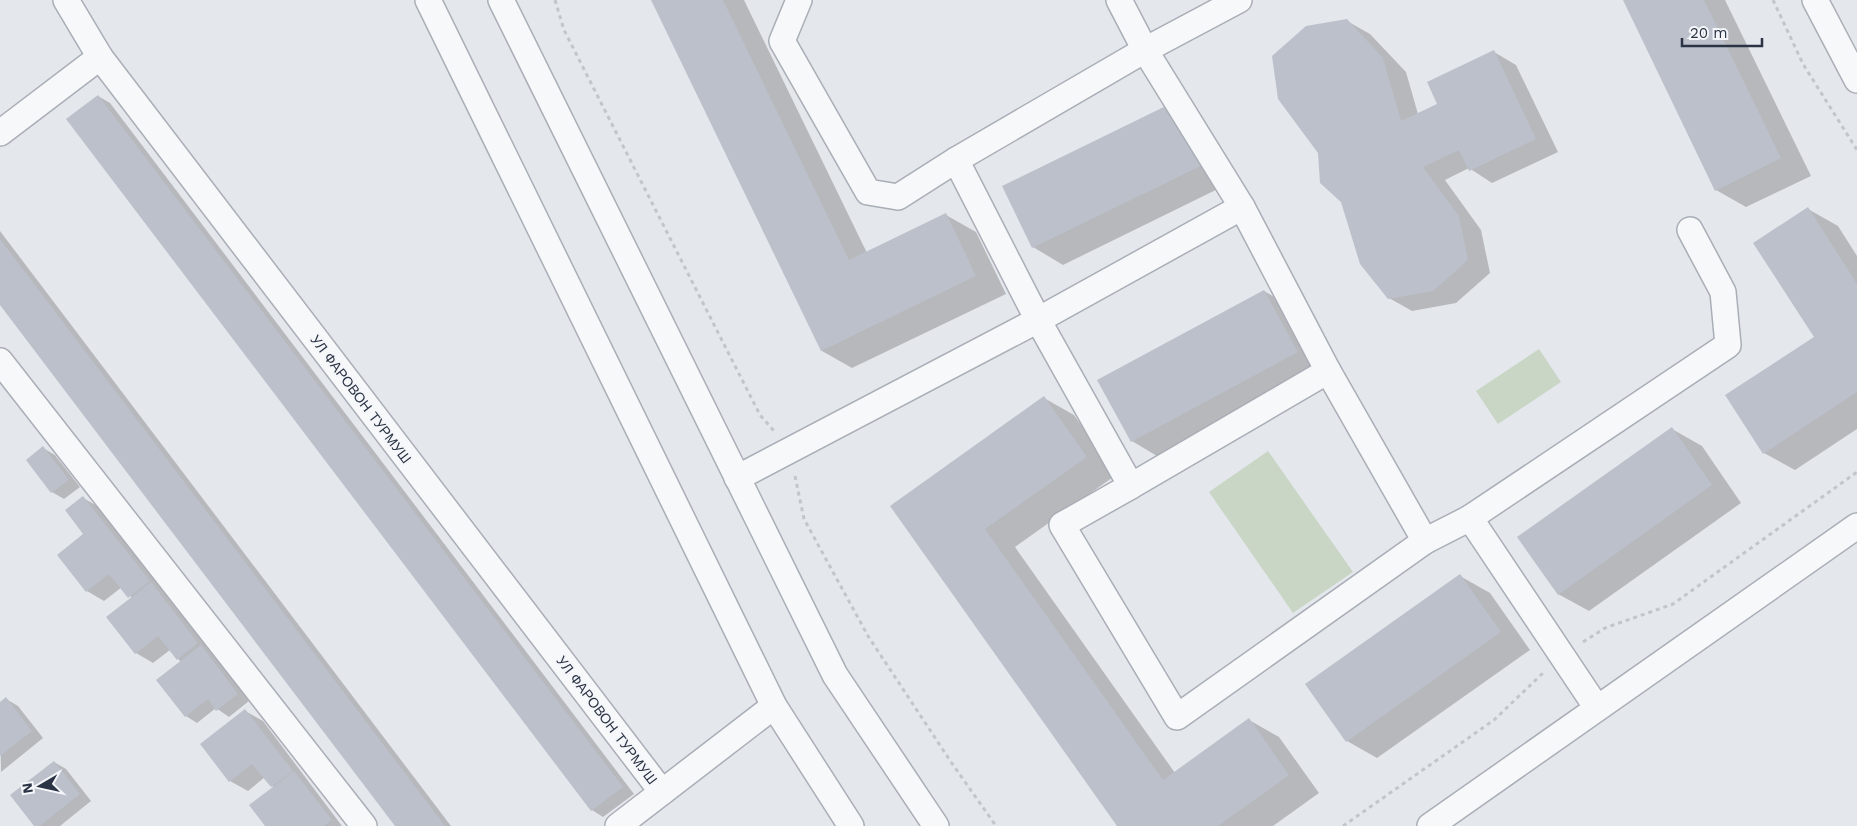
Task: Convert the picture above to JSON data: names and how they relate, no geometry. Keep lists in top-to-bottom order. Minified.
{"streets":{"street":["УЛ ФАРОВОН ТУРМУШ"]},"scale_bar":"20 m","north":"left"}
